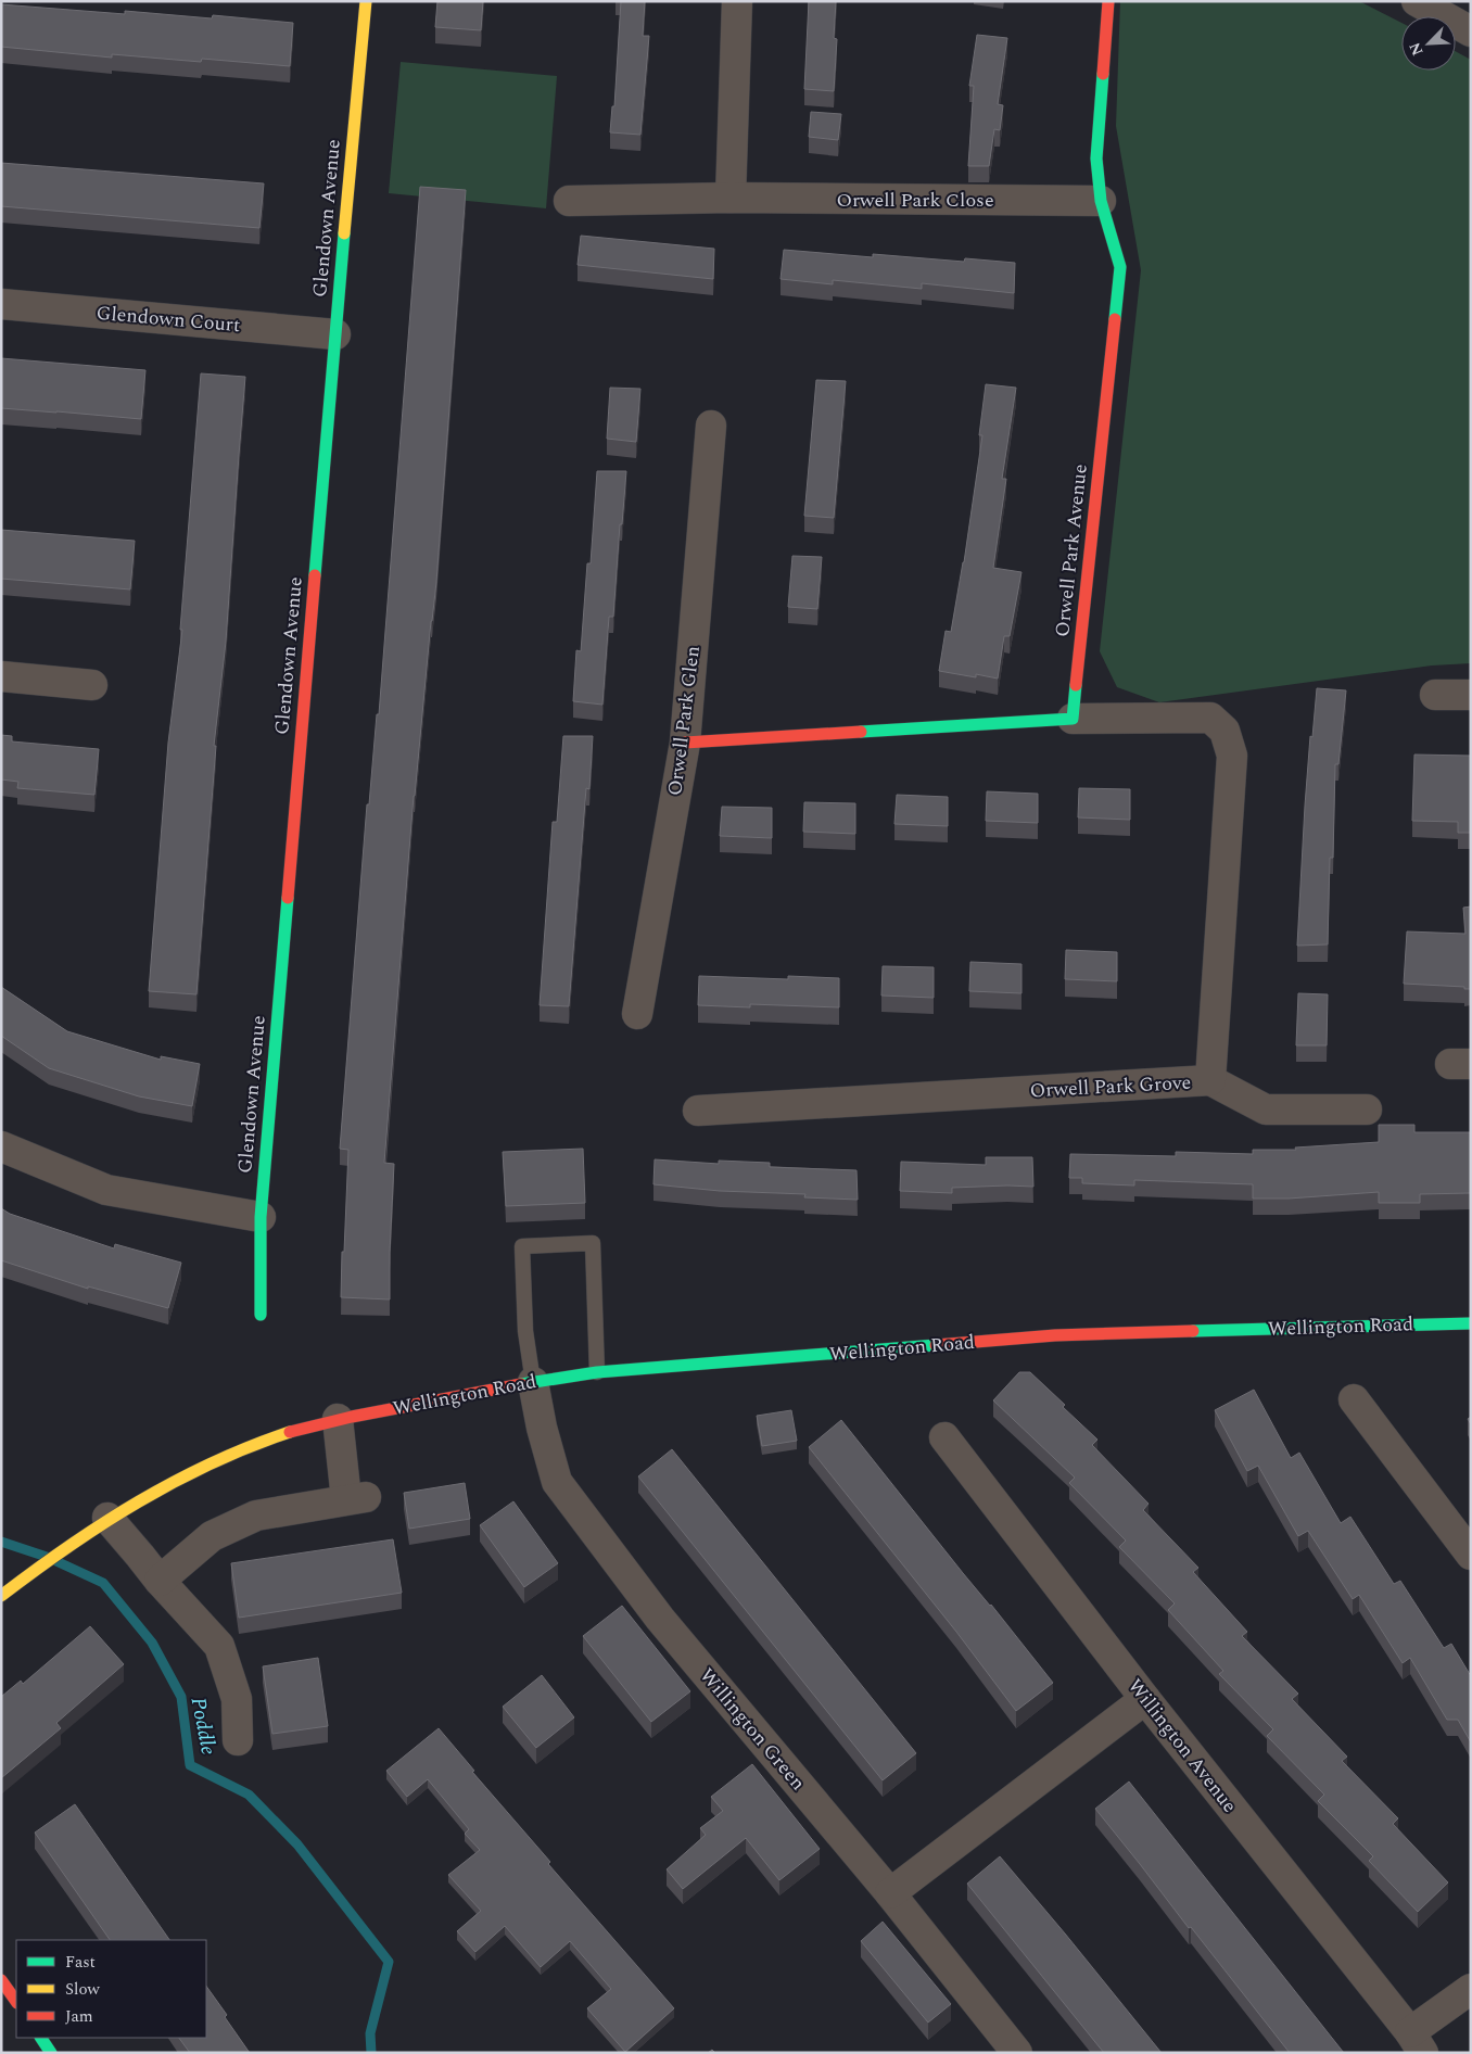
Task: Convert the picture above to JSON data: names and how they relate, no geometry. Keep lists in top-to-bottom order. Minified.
{"streets":{"street":["Orwell Park Close","Glendown Avenue","Glendown Court","Orwell Park Avenue","Orwell Park Glen","Orwell Park Grove","Wellington Road","Willington Green","Willington Avenue"]},"crossings":[["Orwell Park Close","Orwell Park Avenue"],["Glendown Avenue","Glendown Court"],["Orwell Park Avenue","Orwell Park Grove"],["Wellington Road","Willington Green"]],"water":["Poddle"],"legend":["Fast","Slow","Jam"],"north":"bottom left"}
